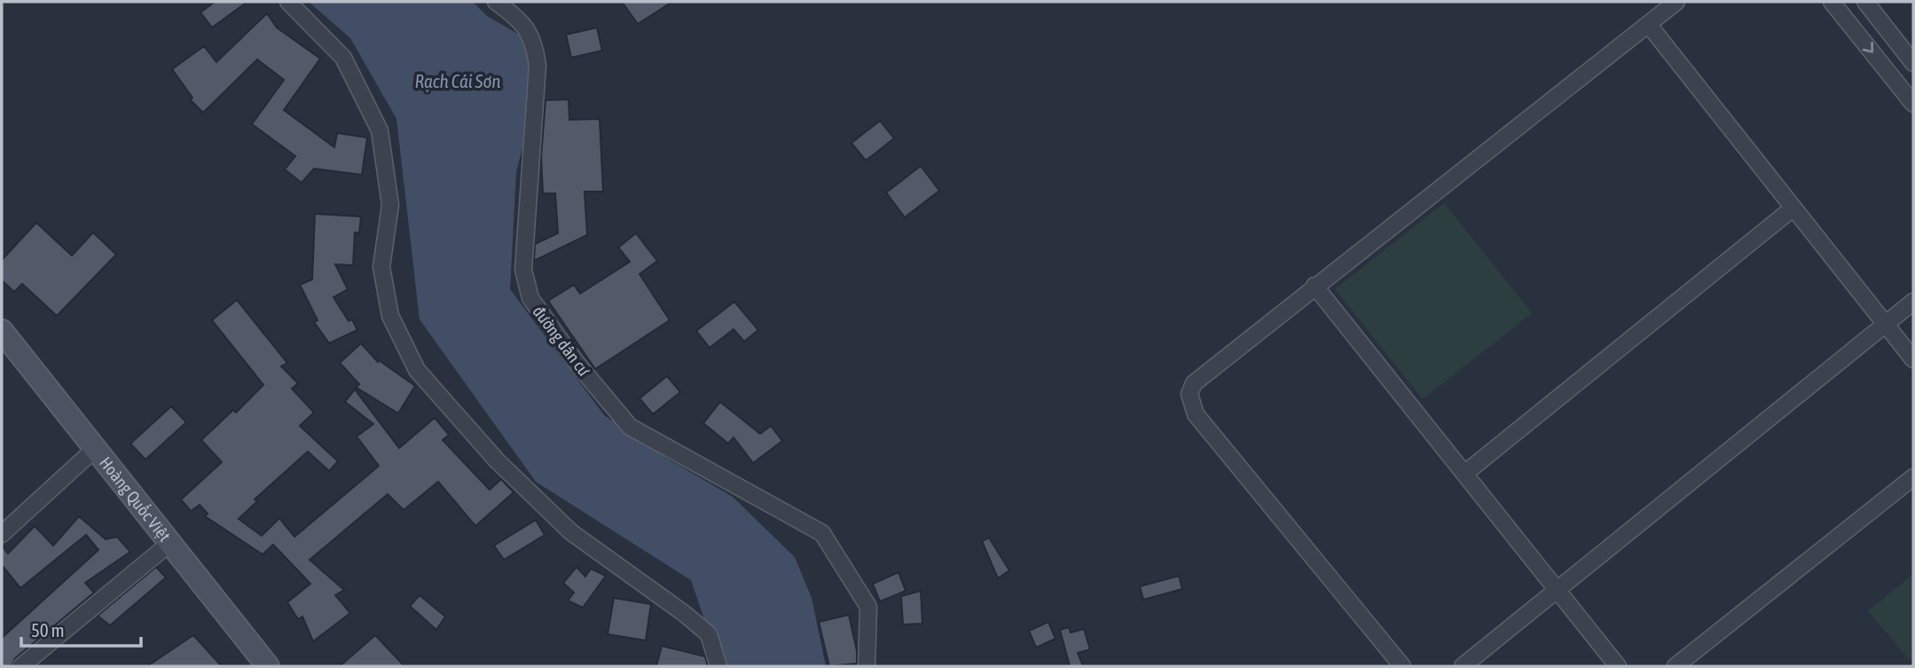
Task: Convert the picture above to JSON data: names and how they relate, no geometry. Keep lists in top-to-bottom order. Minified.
{"streets":{"street":["đường dân cư","Hoàng Quốc Việt"]},"water":["Rạch Cái Sơn"],"scale_bar":"50 m"}
